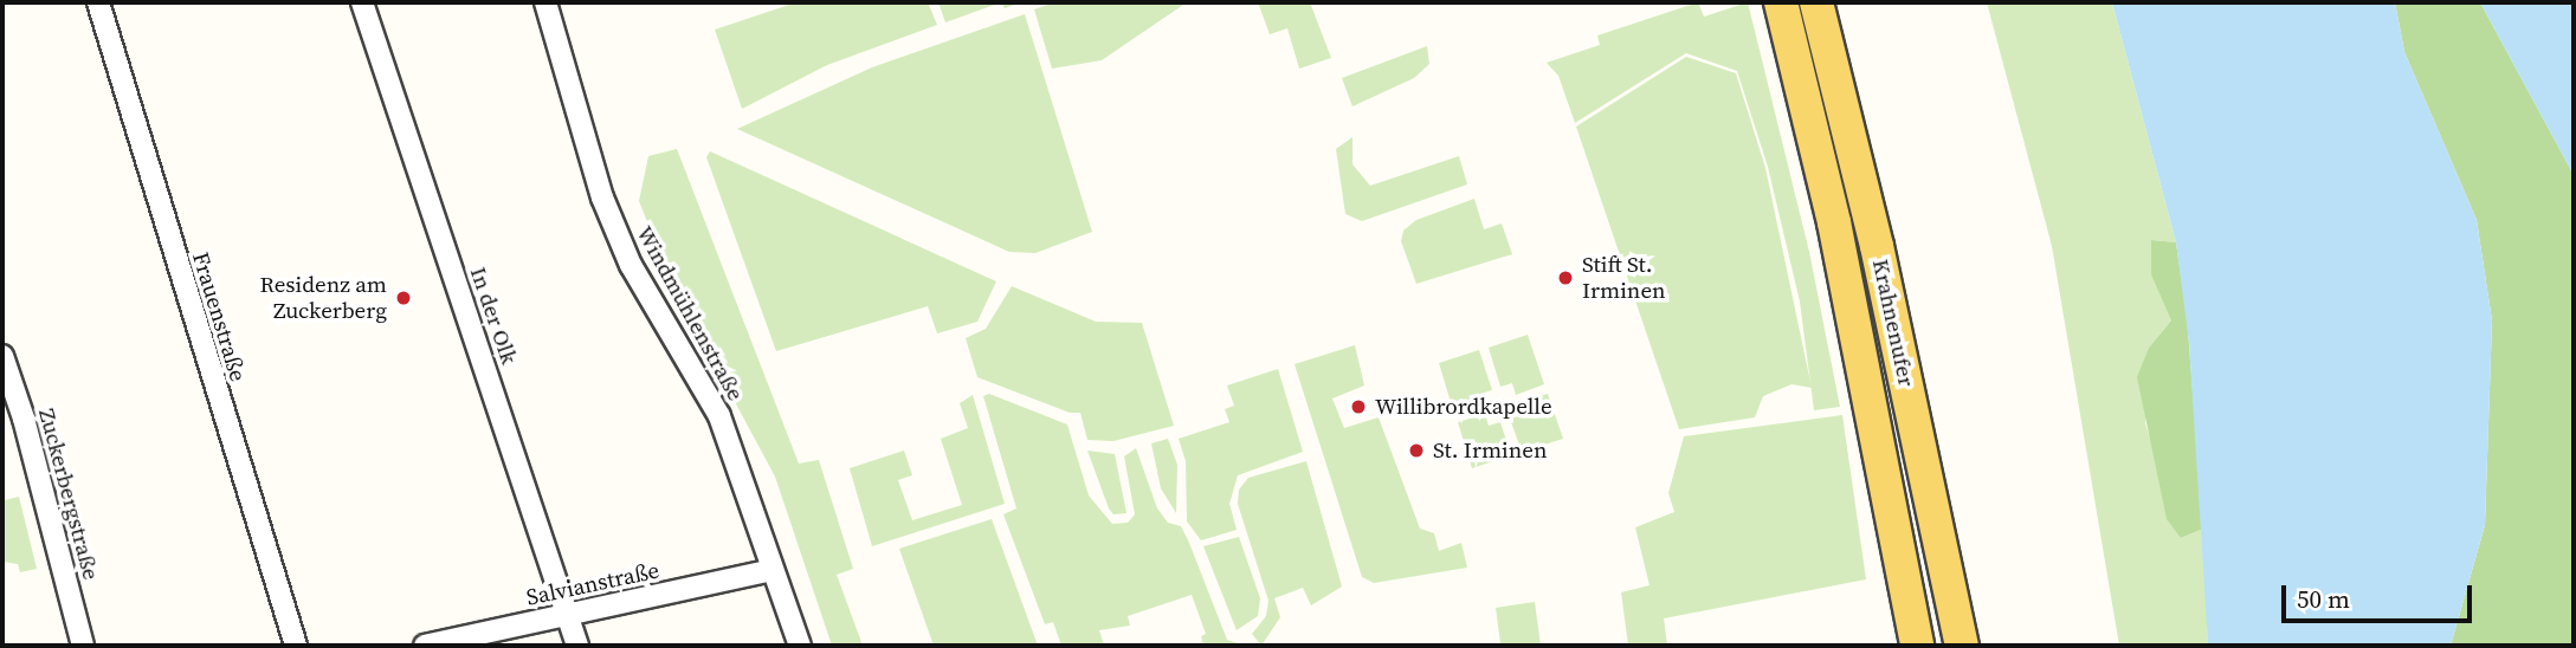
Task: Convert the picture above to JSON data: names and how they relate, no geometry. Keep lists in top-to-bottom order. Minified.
{"streets":{"main road":["Krahnenufer"],"street":["Windmühlenstraße","In der Olk","Frauenstraße","Zuckerbergstraße","Salvianstraße"]},"crossings":[["Windmühlenstraße","Salvianstraße"],["In der Olk","Salvianstraße"]],"places":["Stift St. Irminen","Residenz am Zuckerberg","Willibrordkapelle","St. Irminen"],"scale_bar":"50 m"}
